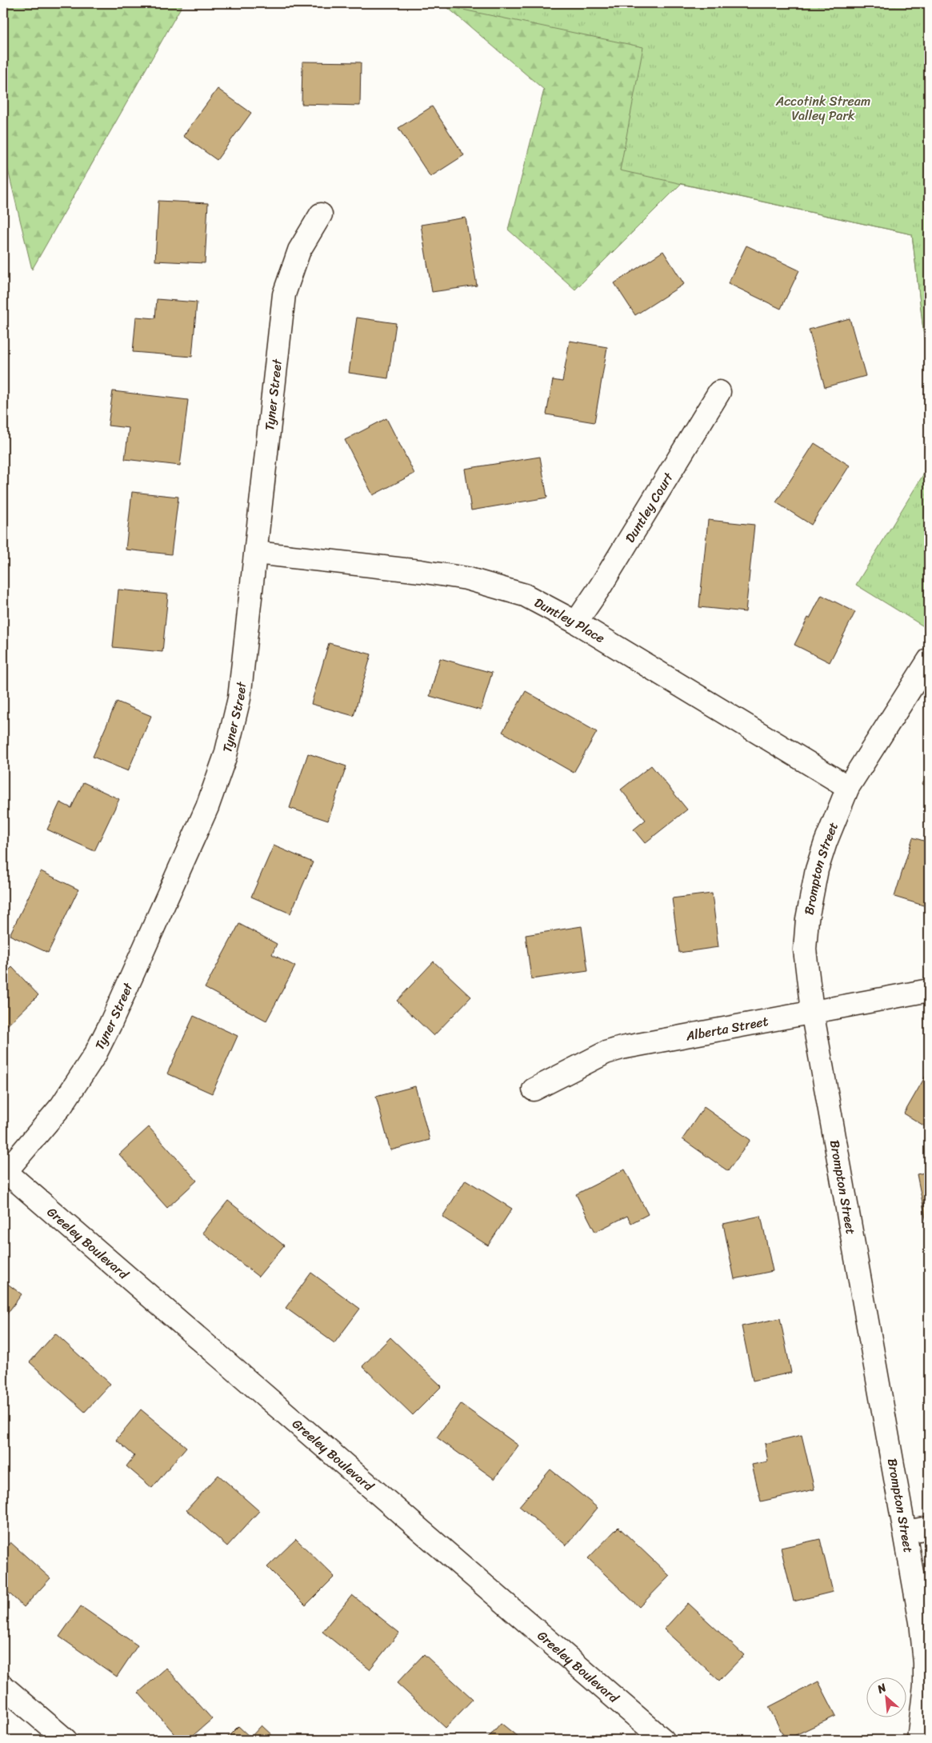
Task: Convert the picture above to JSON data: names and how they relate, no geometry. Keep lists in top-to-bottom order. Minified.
{"streets":{"street":["Tyner Street","Duntley Court","Duntley Place","Brompton Street","Alberta Street","Greeley Boulevard"]},"crossings":[["Tyner Street","Duntley Place"],["Tyner Street","Greeley Boulevard"],["Duntley Court","Duntley Place"],["Duntley Place","Brompton Street"],["Brompton Street","Alberta Street"]],"parks":["Accotink Stream Valley Park"],"north":"top left"}
